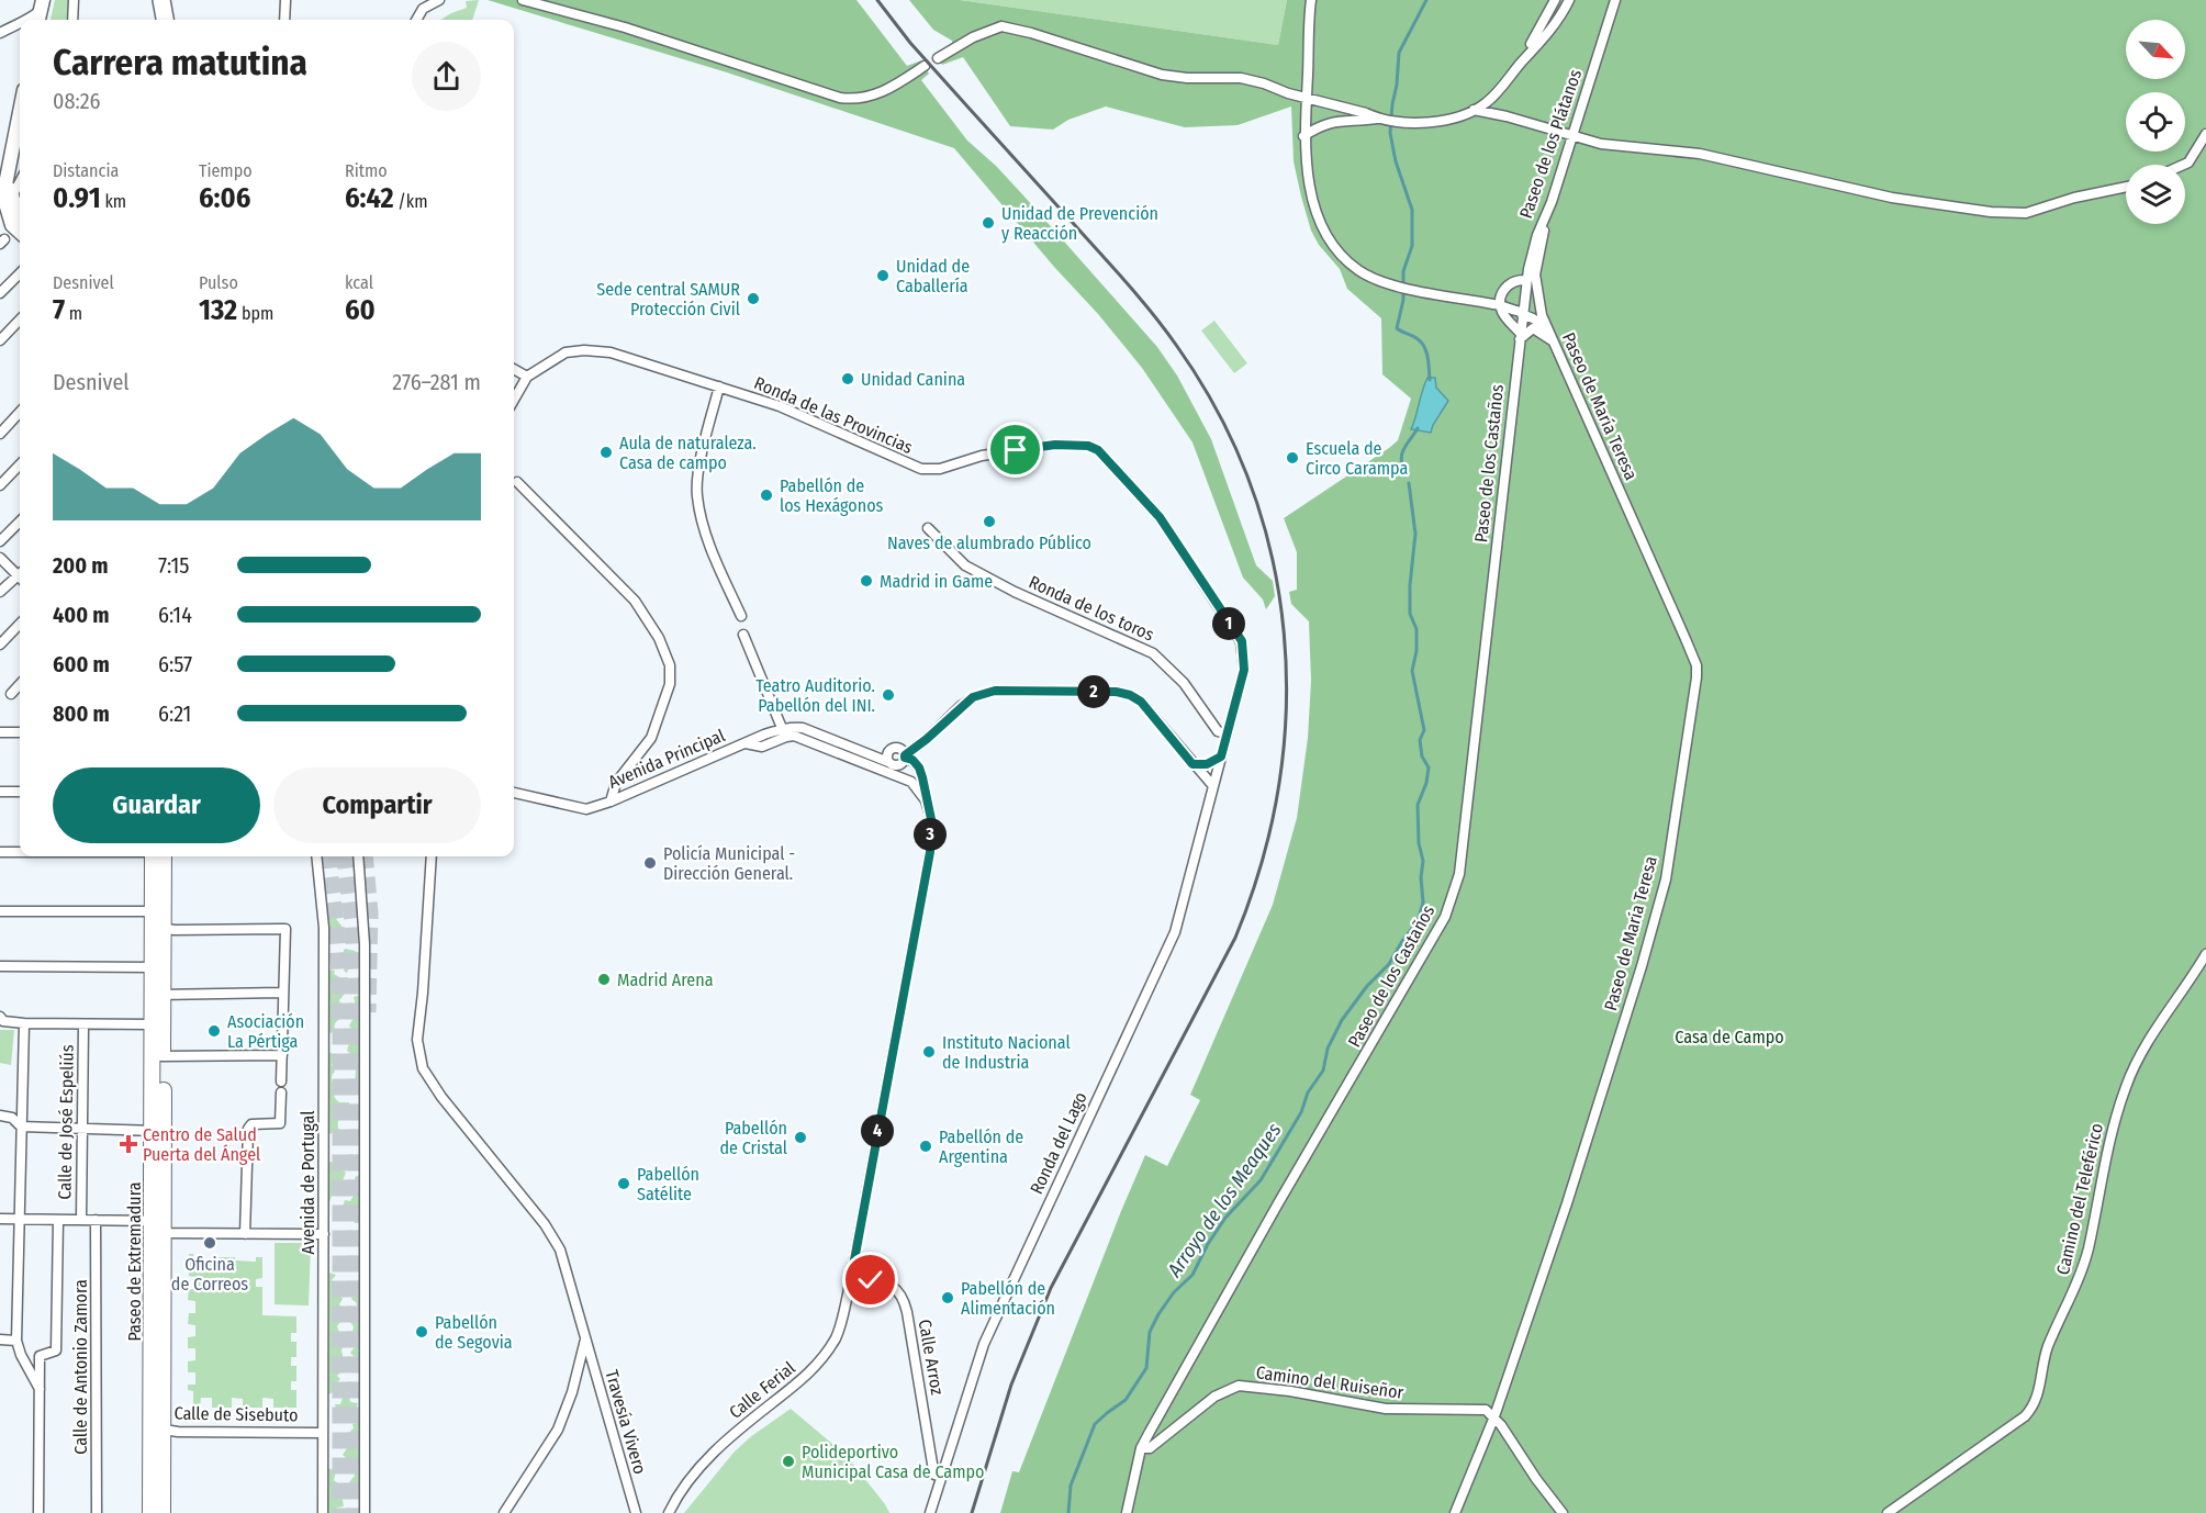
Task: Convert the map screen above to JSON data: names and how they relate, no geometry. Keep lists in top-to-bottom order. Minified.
{"streets":{"main road":["Paseo de Extremadura"],"street":["Paseo de los Plátanos","Paseo de María Teresa","Ronda de las Provincias","Paseo de los Castaños","Ronda de los toros","Avenida Principal","Calle de José Espeliús","Ronda del Lago","Avenida de Portugal","Camino del Teleférico","Calle Arroz","Calle de Antonio Zamora","Camino del Ruiseñor","Calle Ferial","Calle de Sisebuto","Travesía Vivero"]},"crossings":[["Paseo de los Plátanos","Paseo de María Teresa"],["Paseo de los Plátanos","Paseo de los Castaños"],["Paseo de María Teresa","Paseo de los Castaños"],["Paseo de María Teresa","Camino del Ruiseñor"],["Ronda de las Provincias","Ronda del Lago"],["Paseo de los Castaños","Camino del Ruiseñor"],["Ronda de los toros","Ronda del Lago"],["Ronda del Lago","Calle Arroz"],["Avenida de Portugal","Calle de Sisebuto"],["Paseo de Extremadura","Calle de Sisebuto"],["Calle Arroz","Calle Ferial"]],"water":["Arroyo de los Meaques"],"parks":["Casa de Campo"],"places":{"other":["Unidad de Prevención y Reacción","Unidad de Caballería","Sede central SAMUR Protección Civil","Unidad Canina","Aula de naturaleza. Casa de campo","Escuela de Circo Carampa","Pabellón de los Hexágonos","Naves de alumbrado Público","Madrid in Game","Teatro Auditorio. Pabellón del INI.","Policía Municipal - Dirección General.","Madrid Arena","Asociación La Pértiga","Instituto Nacional de Industria","Pabellón de Cristal","Pabellón de Argentina","Pabellón Satélite","Oficina de Correos","Pabellón de Alimentación","Pabellón de Segovia","Polideportivo Municipal Casa de Campo"],"health":["Centro de Salud Puerta del Ángel"]},"north":"bottom right","page":{"heading":["Carrera matutina","08:26"],"stats":[["Distancia","0.91 km"],["Tiempo","6:06"],["Ritmo","6:42 /km"],["Desnivel","7 m"],["Pulso","132 bpm"],["kcal","60"]],"chart":["Desnivel","276–281 m"],"list":[{"name":"200 m","note":"7:15"},{"name":"400 m","note":"6:14"},{"name":"600 m","note":"6:57"},{"name":"800 m","note":"6:21"}],"pins":["1","2","3","4"],"buttons":["Guardar","Compartir"]}}
